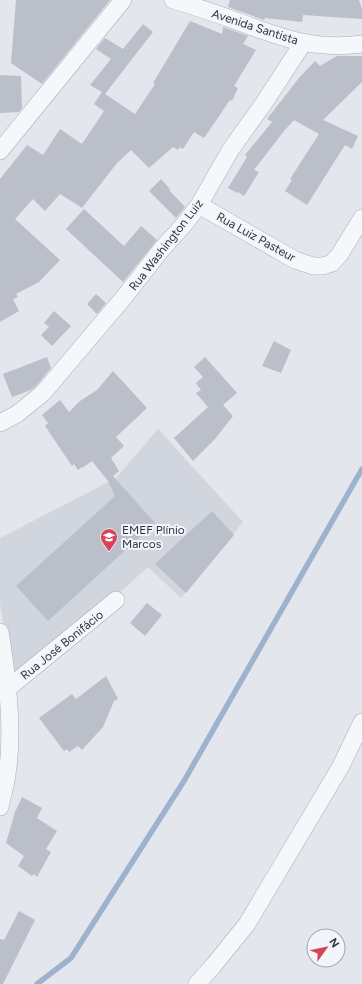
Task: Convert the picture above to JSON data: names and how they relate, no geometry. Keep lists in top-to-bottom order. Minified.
{"streets":{"street":["Avenida Santista","Rua Luiz Pasteur","Rua Washington Luiz","Rua José Bonifácio"]},"crossings":[["Avenida Santista","Rua Washington Luiz"],["Rua Luiz Pasteur","Rua Washington Luiz"]],"places":{"school or university":["EMEF Plínio Marcos"]},"north":"top right"}
